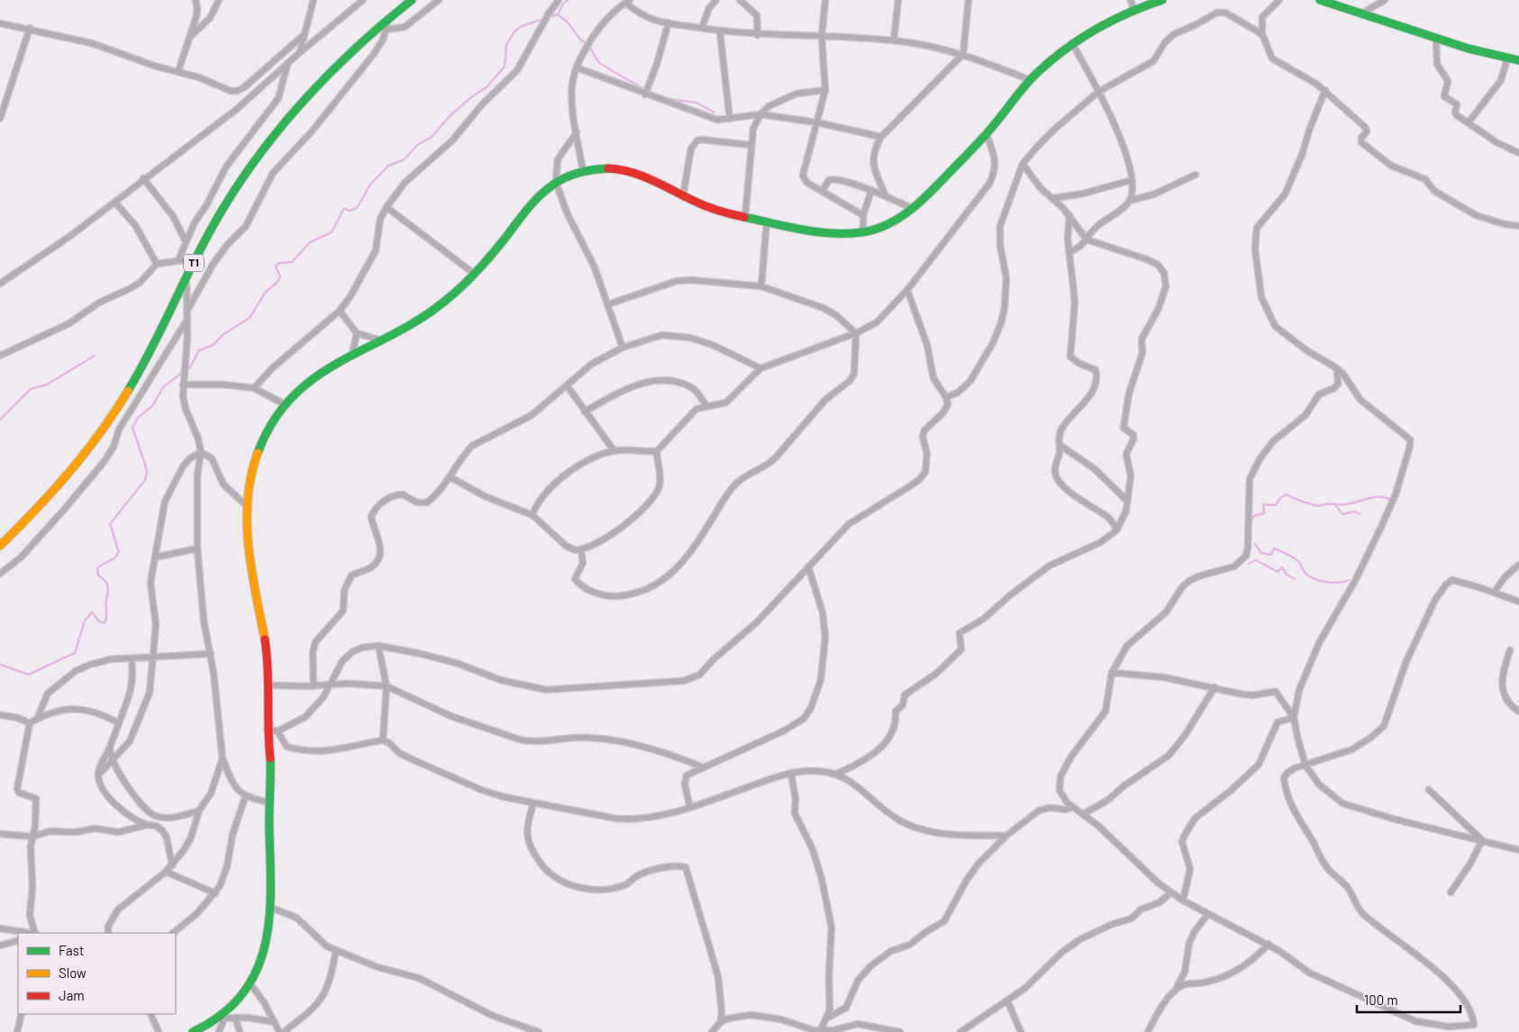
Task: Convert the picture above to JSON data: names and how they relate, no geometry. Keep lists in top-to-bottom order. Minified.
{"streets":{"main road":["T1"]},"legend":["Fast","Slow","Jam"],"scale_bar":"100 m"}
